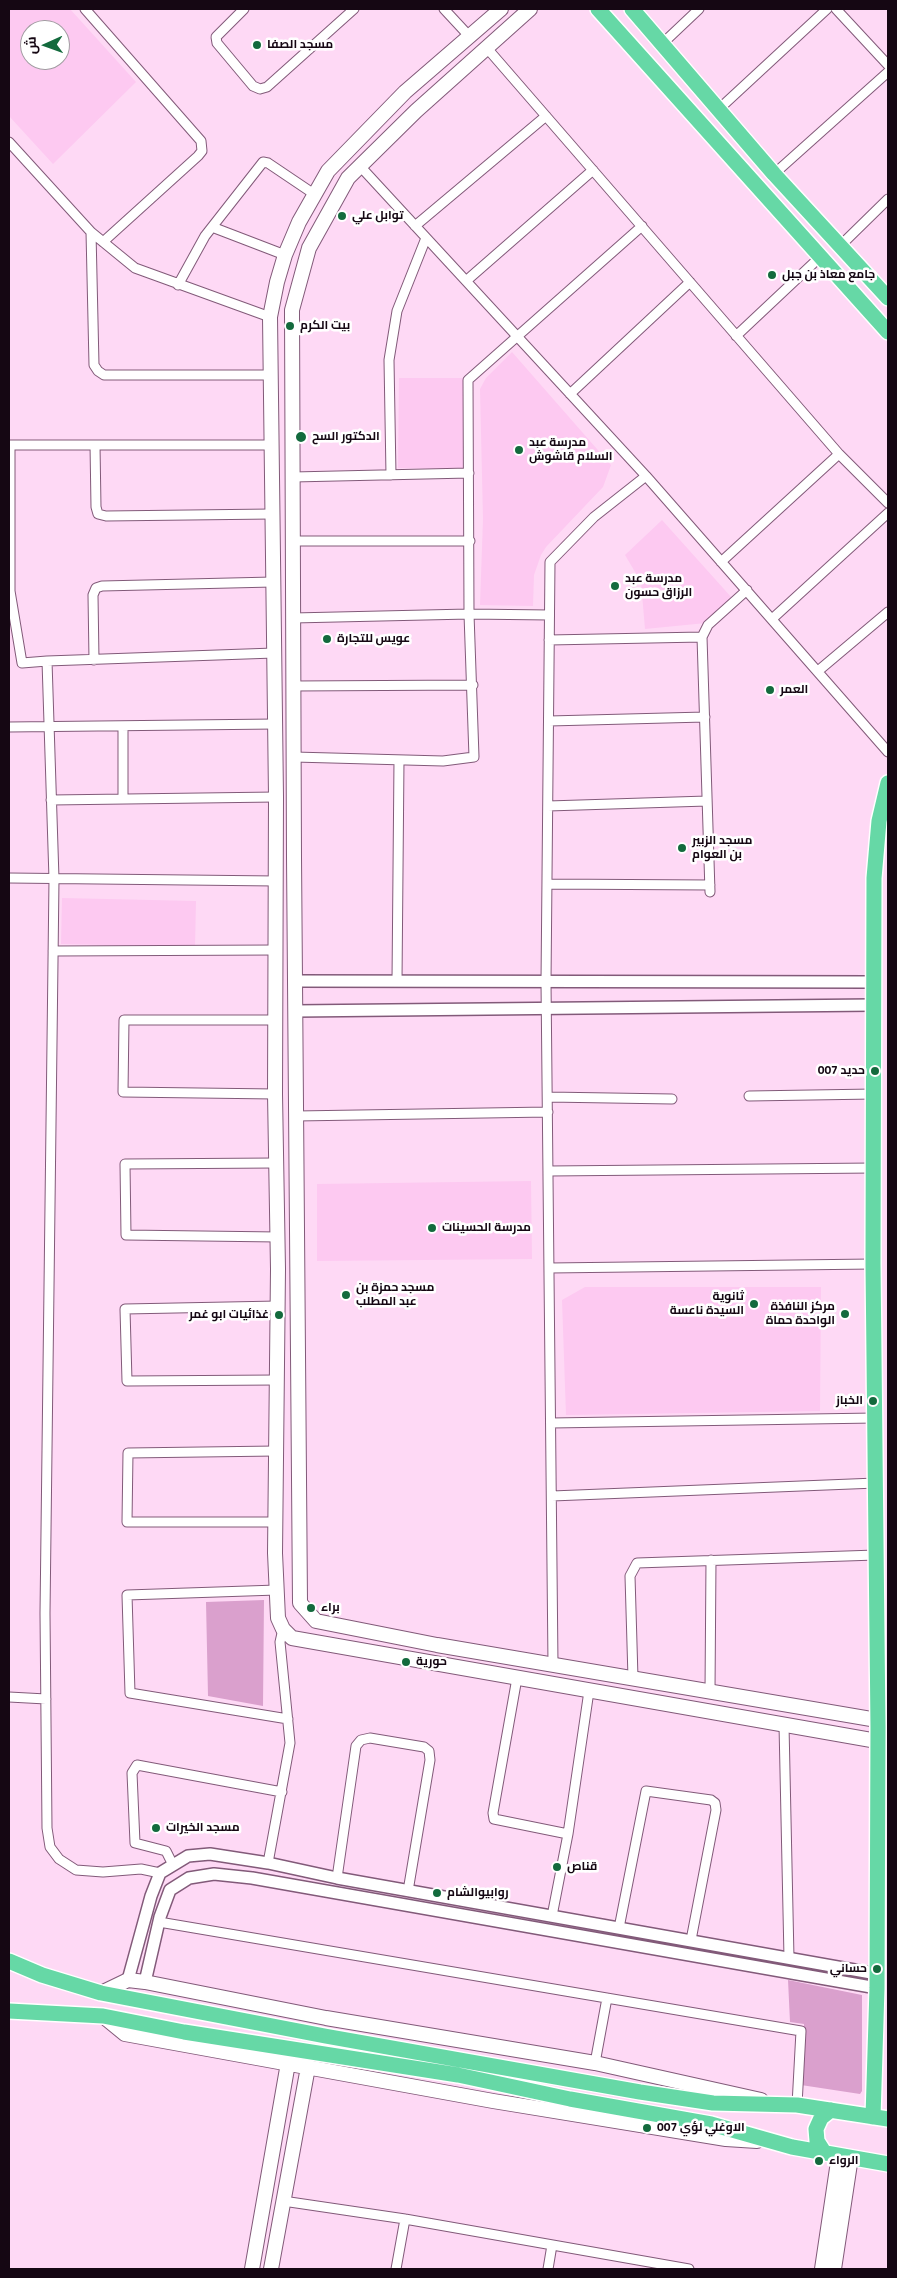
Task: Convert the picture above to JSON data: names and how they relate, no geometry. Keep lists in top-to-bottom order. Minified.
{"places":["مسجد الصفا","توابل علي","جامع معاذ بن جبل","بيت الكرم","الدكتور السح","مدرسة عبد السلام قاشوش","مدرسة عبد الرزاق حسون","عويس للتجارة","العمر","مسجد الزبير بن العوام","حديد 007","مدرسة الحسينات","مسجد حمزة بن عبد المطلب","ثانوية السيدة ناعسة","مركز النافذة الواحدة حماة","غذائيات ابو غمر","الخباز","براء","حورية","مسجد الخيرات","قناص","روابيوالشام","حساني","الاوغلي لؤي 007","الرواء"],"north":"left"}
